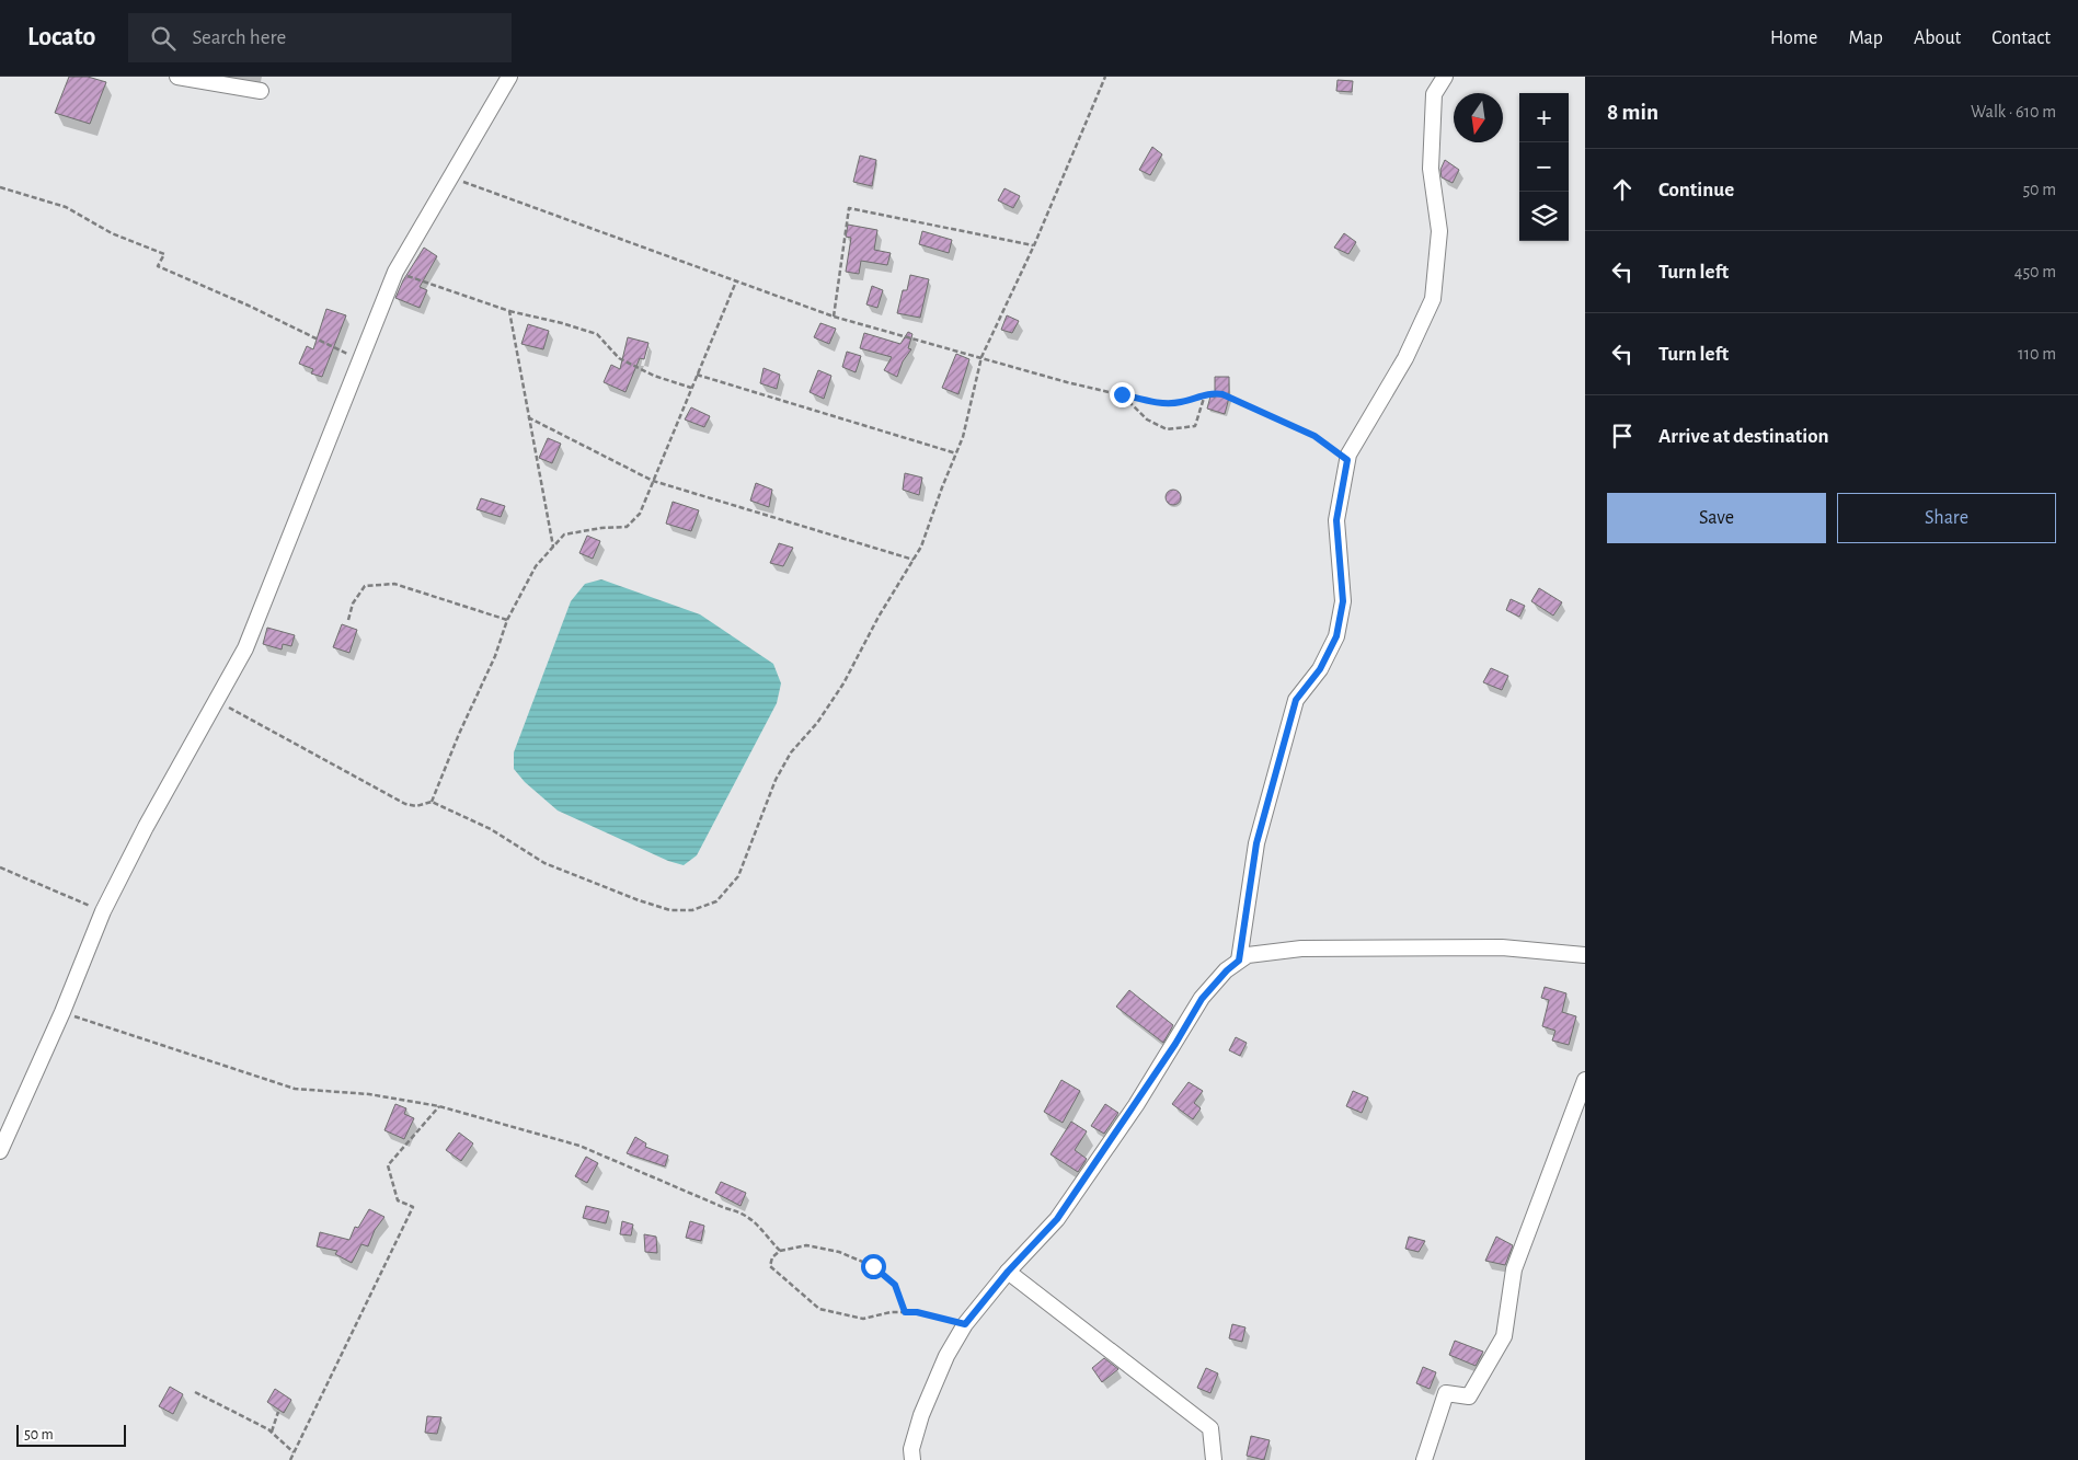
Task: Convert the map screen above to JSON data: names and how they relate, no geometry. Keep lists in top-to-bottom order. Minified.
{"scale_bar":"50 m","north":"bottom","page":{"header":"Locato","search":"Search here","nav":["Home","Map","About","Contact"],"heading":["8 min","Walk · 610 m"],"map_buttons":["+","−"],"list":[["Continue","50 m"],["Turn left","450 m"],["Turn left","110 m"],"Arrive at destination"],"buttons":["Save","Share"],"scale":"50 m"}}
